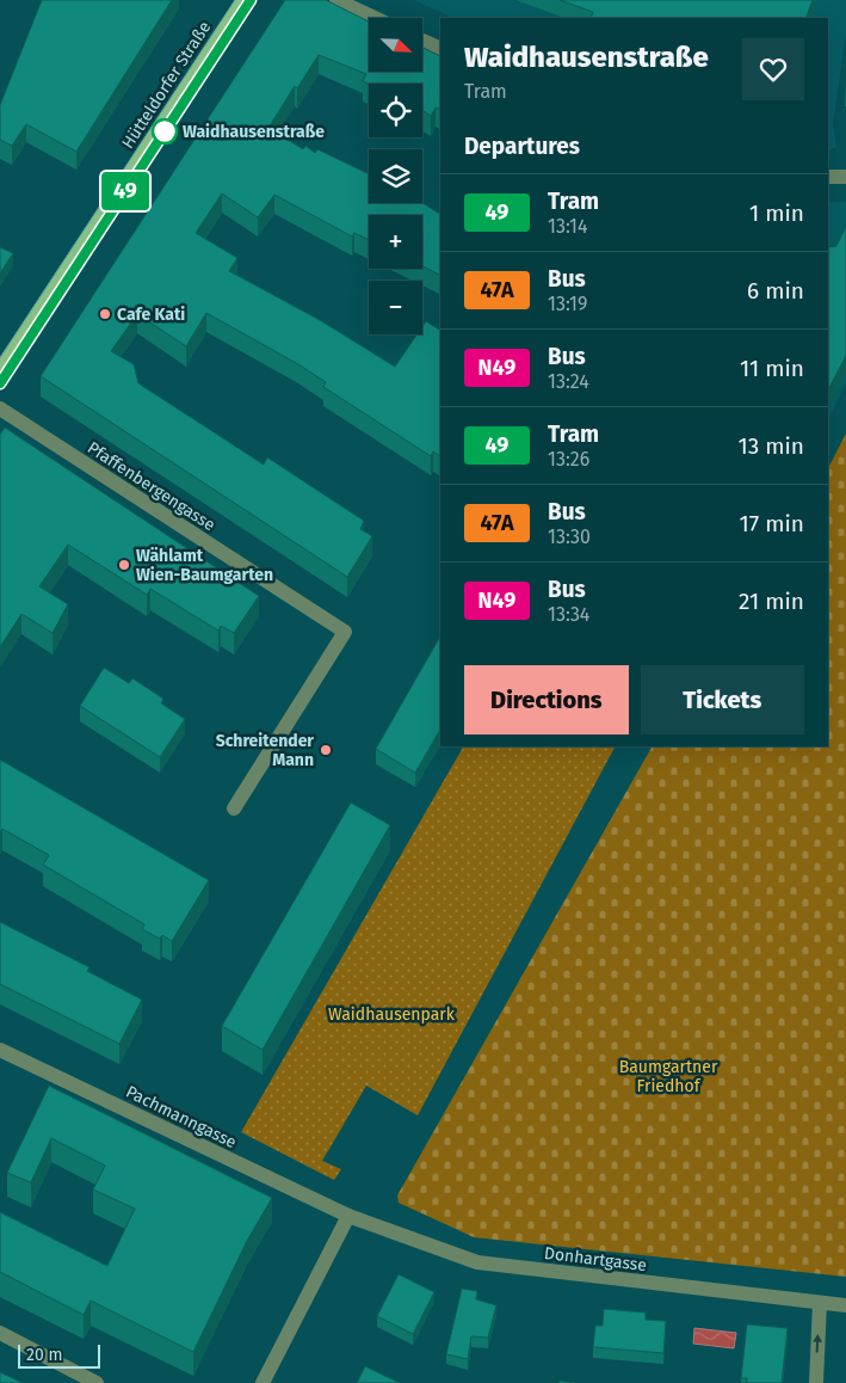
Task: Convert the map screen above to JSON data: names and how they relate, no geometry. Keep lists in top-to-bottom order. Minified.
{"streets":{"main road":["Hütteldorfer Straße"],"street":["Pfaffenbergengasse","Pachmanngasse","Donhartgasse"]},"crossings":[["Pachmanngasse","Donhartgasse"]],"parks":["Waidhausenpark","Baumgartner Friedhof"],"places":["Waidhausenstraße","Cafe Kati","Wählamt Wien-Baumgarten","Schreitender Mann"],"lines":["tram line 49"],"scale_bar":"20 m","north":"bottom right","page":{"on_map":"49","map_buttons":["+","−"],"heading":[["Waidhausenstraße","Tram"],"Departures"],"list":[{"mark":"49","name":"Tram","note":"13:14","value":"1 min"},{"mark":"47A","name":"Bus","note":"13:19","value":"6 min"},{"mark":"N49","name":"Bus","note":"13:24","value":"11 min"},{"mark":"49","name":"Tram","note":"13:26","value":"13 min"},{"mark":"47A","name":"Bus","note":"13:30","value":"17 min"},{"mark":"N49","name":"Bus","note":"13:34","value":"21 min"}],"buttons":["Directions","Tickets"],"scale":"20 m"}}
